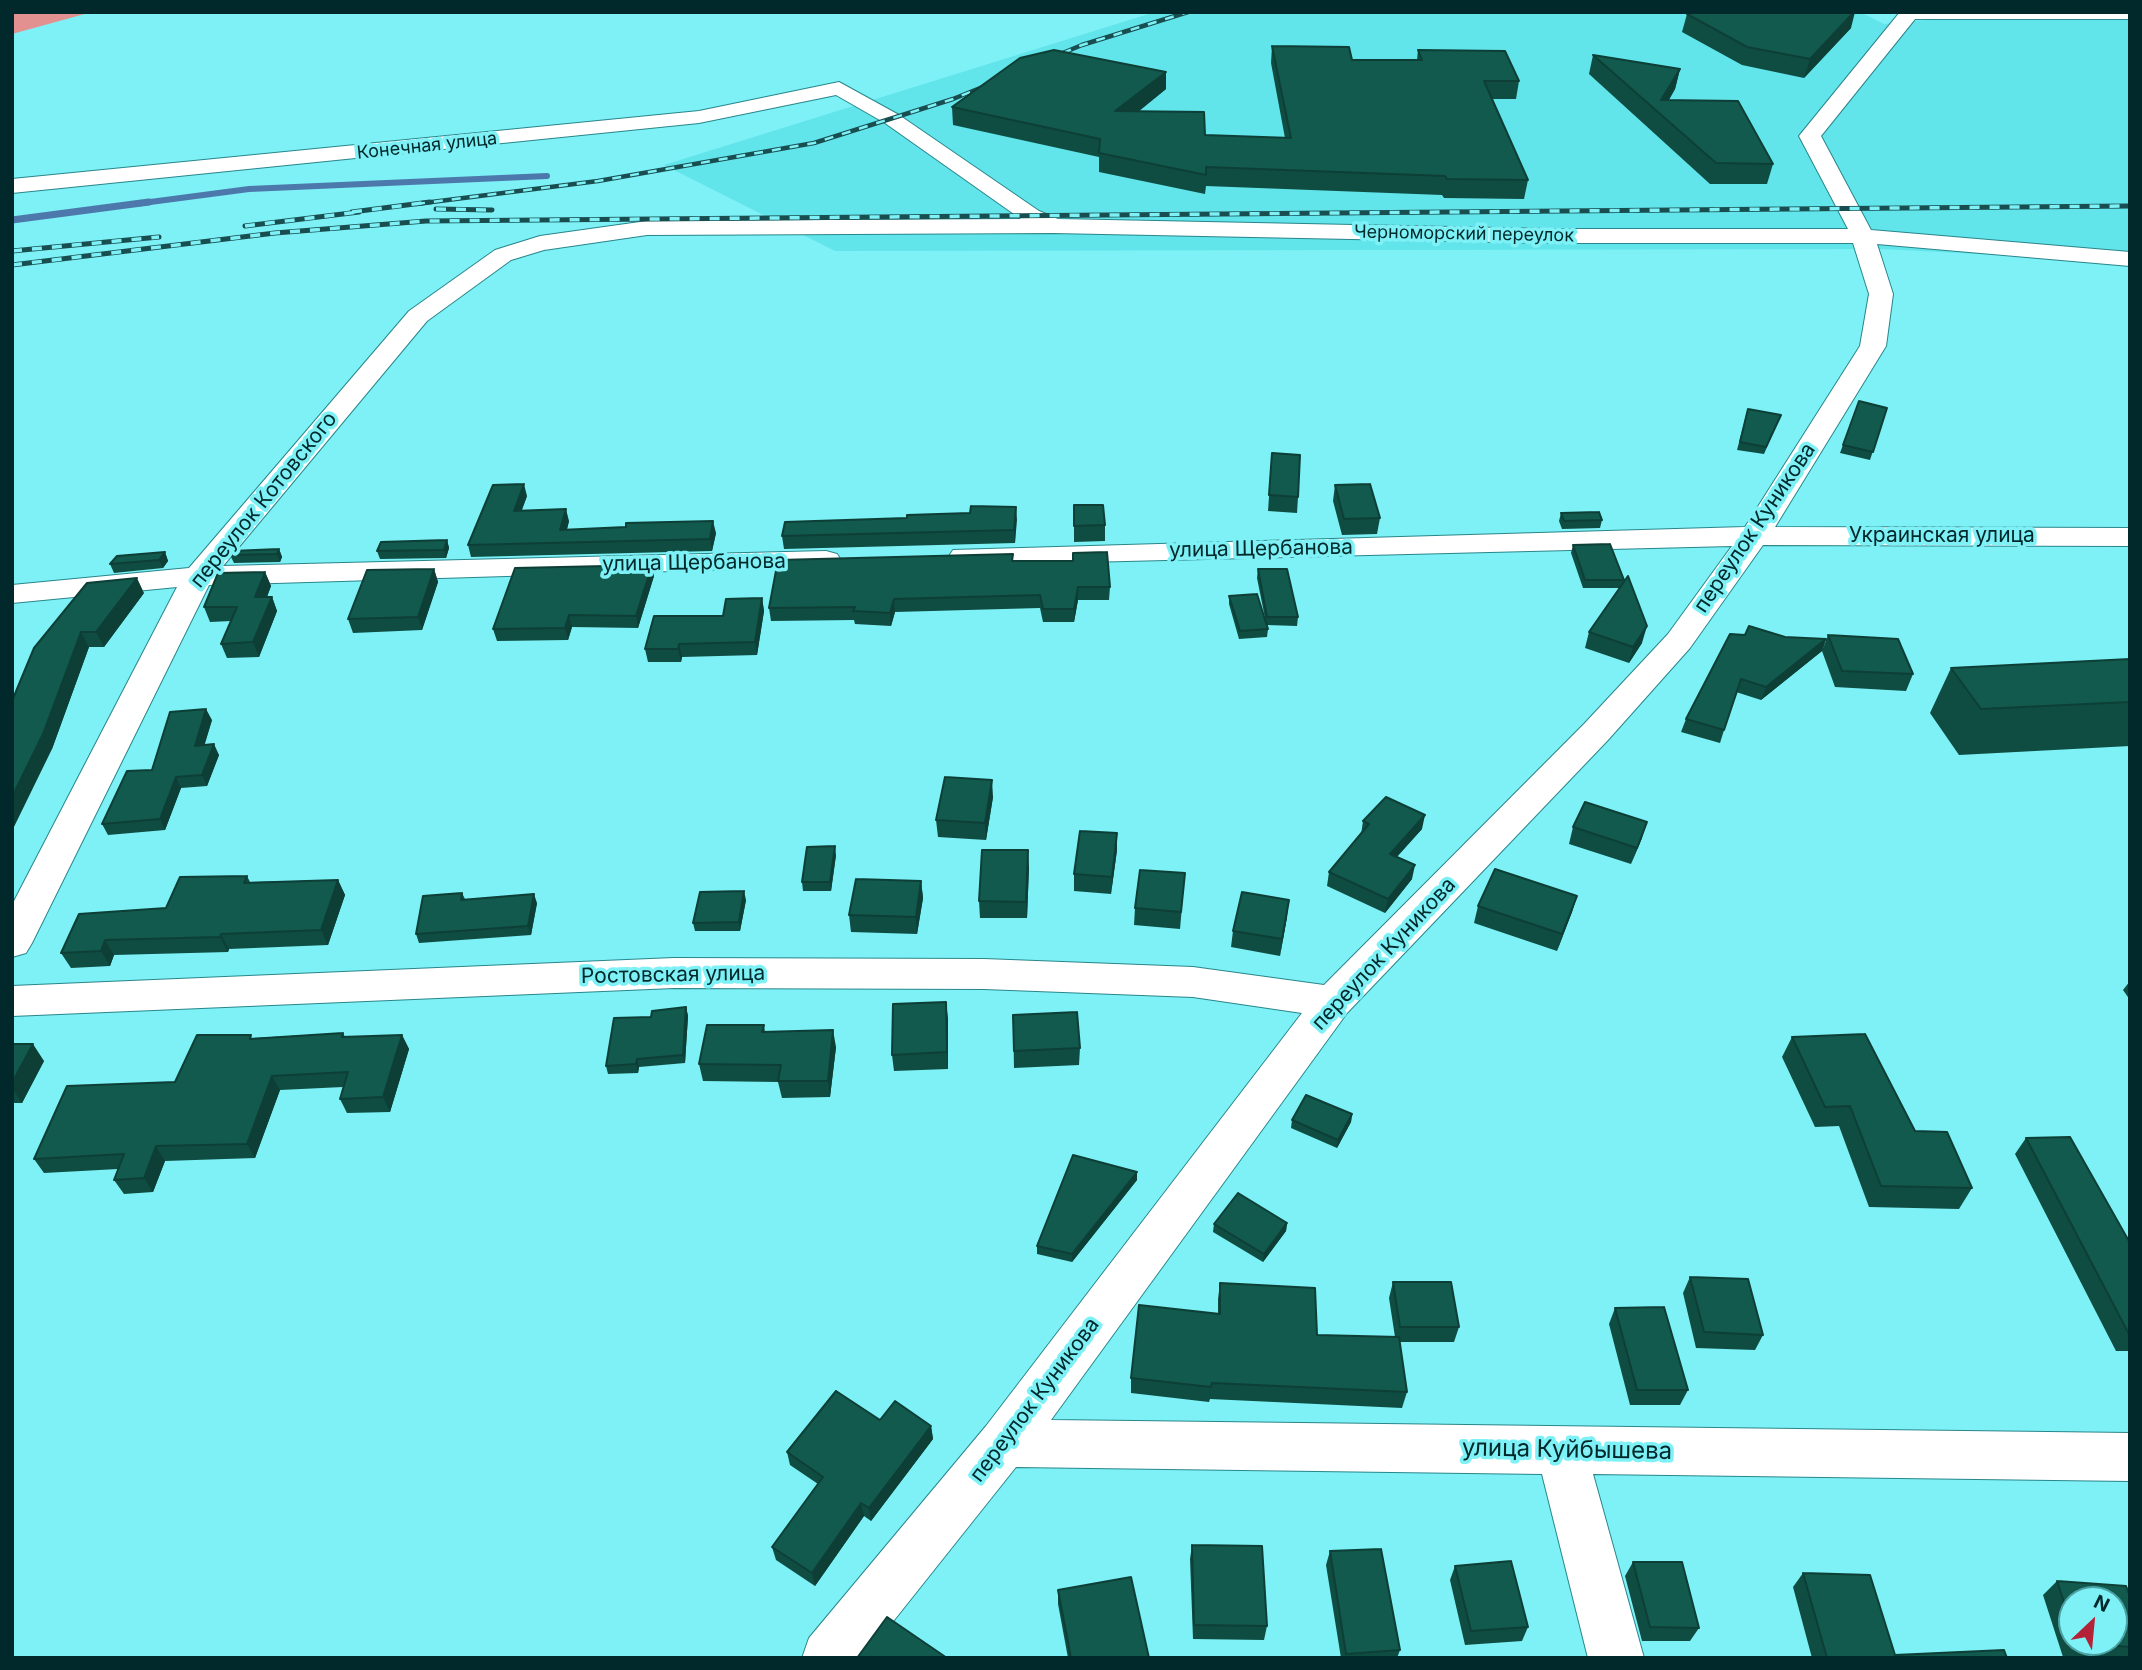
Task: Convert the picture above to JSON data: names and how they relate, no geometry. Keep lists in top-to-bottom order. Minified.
{"streets":{"street":["Конечная улица","Черноморский переулок","переулок Котовского","переулок Куникова","Украинская улица","улица Щербанова","Ростовская улица","улица Куйбышева"]},"crossings":[["Конечная улица","Черноморский переулок"],["Черноморский переулок","переулок Котовского"],["Черноморский переулок","переулок Куникова"],["переулок Котовского","улица Щербанова"],["переулок Куникова","Украинская улица"],["переулок Куникова","улица Щербанова"],["переулок Куникова","Ростовская улица"],["переулок Куникова","улица Куйбышева"],["Украинская улица","улица Щербанова"]],"north":"top right"}
